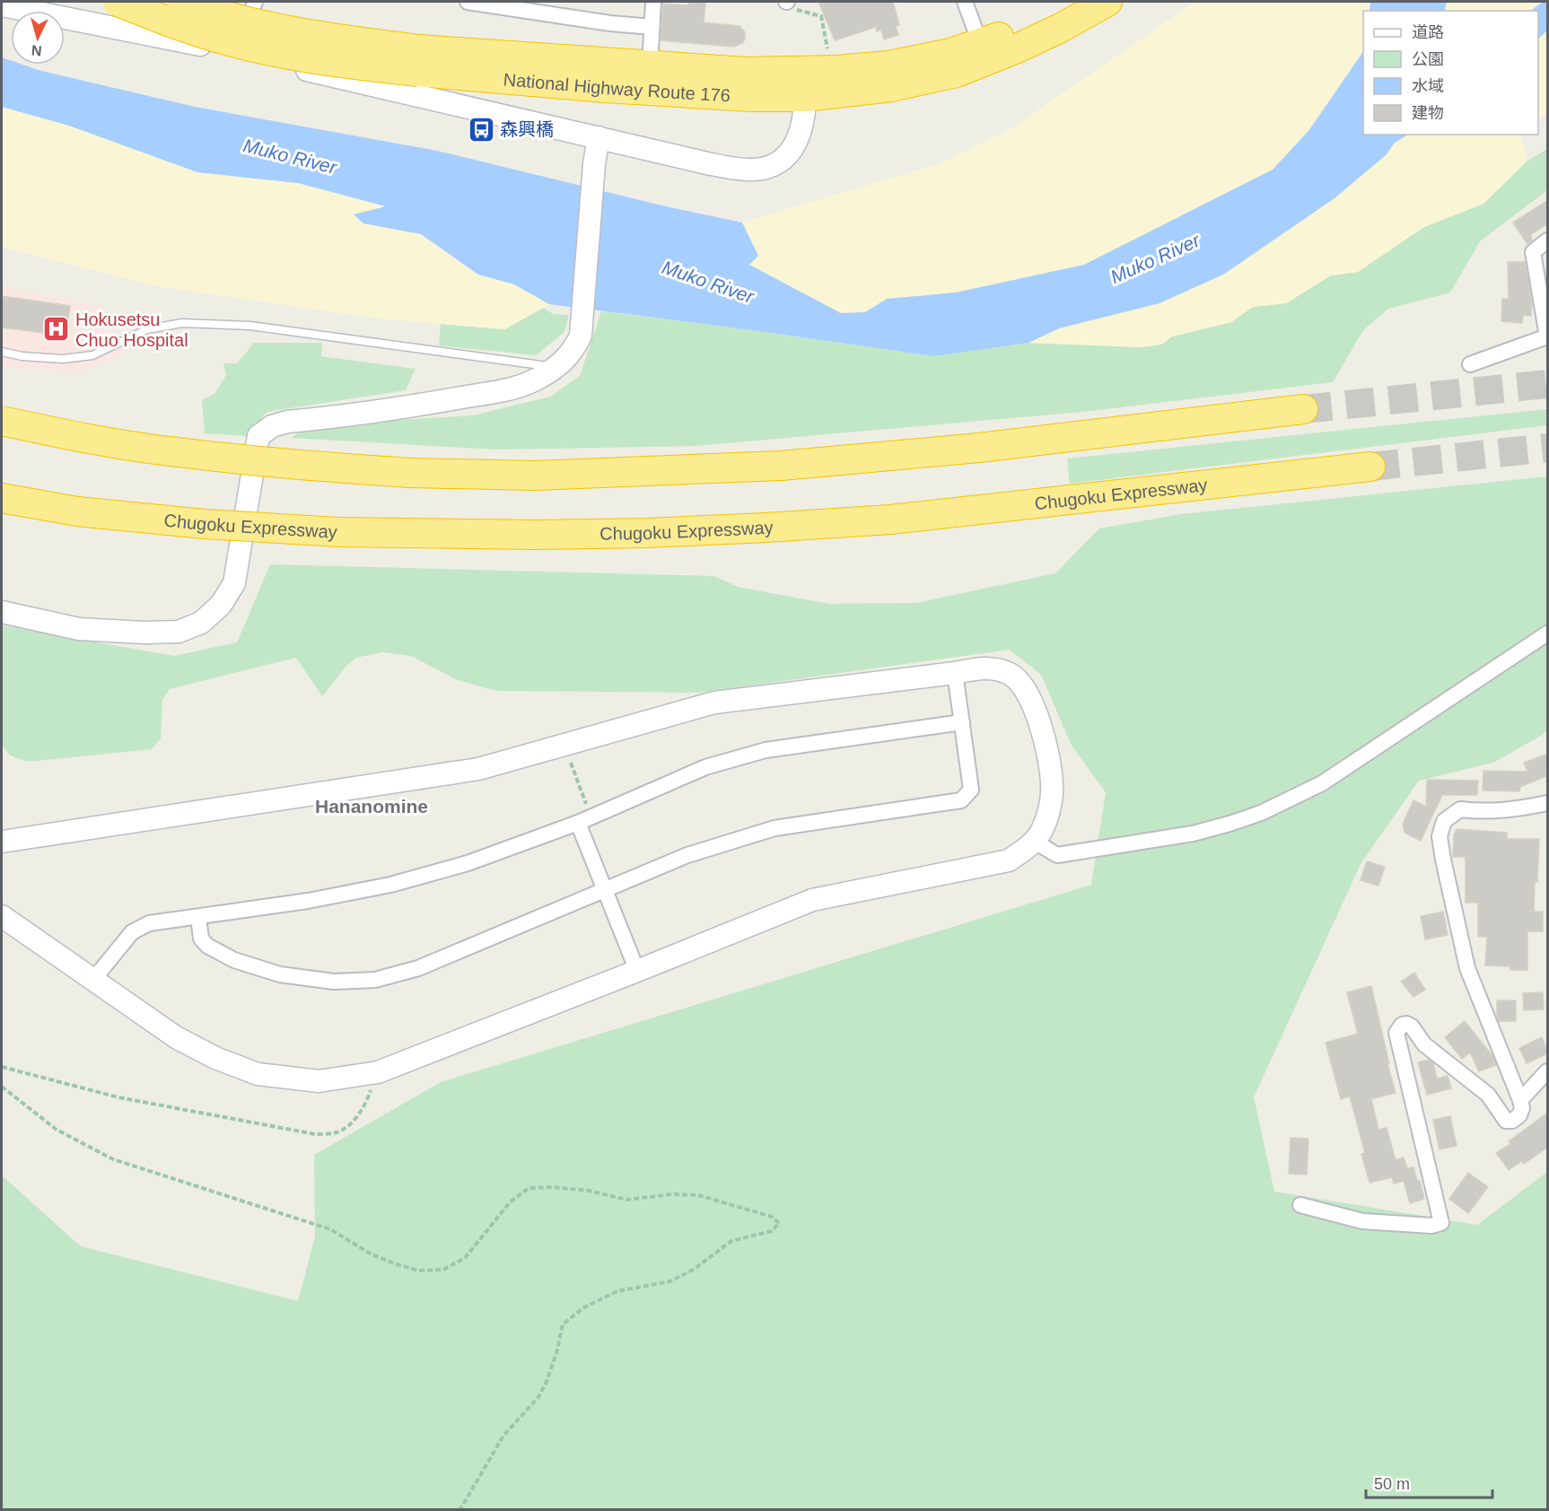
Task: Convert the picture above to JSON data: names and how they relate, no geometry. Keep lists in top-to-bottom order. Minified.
{"streets":{"highway":["National Highway Route 176","Chugoku Expressway"]},"districts":["Hananomine"],"water":["Muko River"],"places":{"bus stop":["森興橋"],"hospital":["Hokusetsu Chuo Hospital"]},"legend":["道路","公園","水域","建物"],"scale_bar":"50 m","north":"bottom"}
